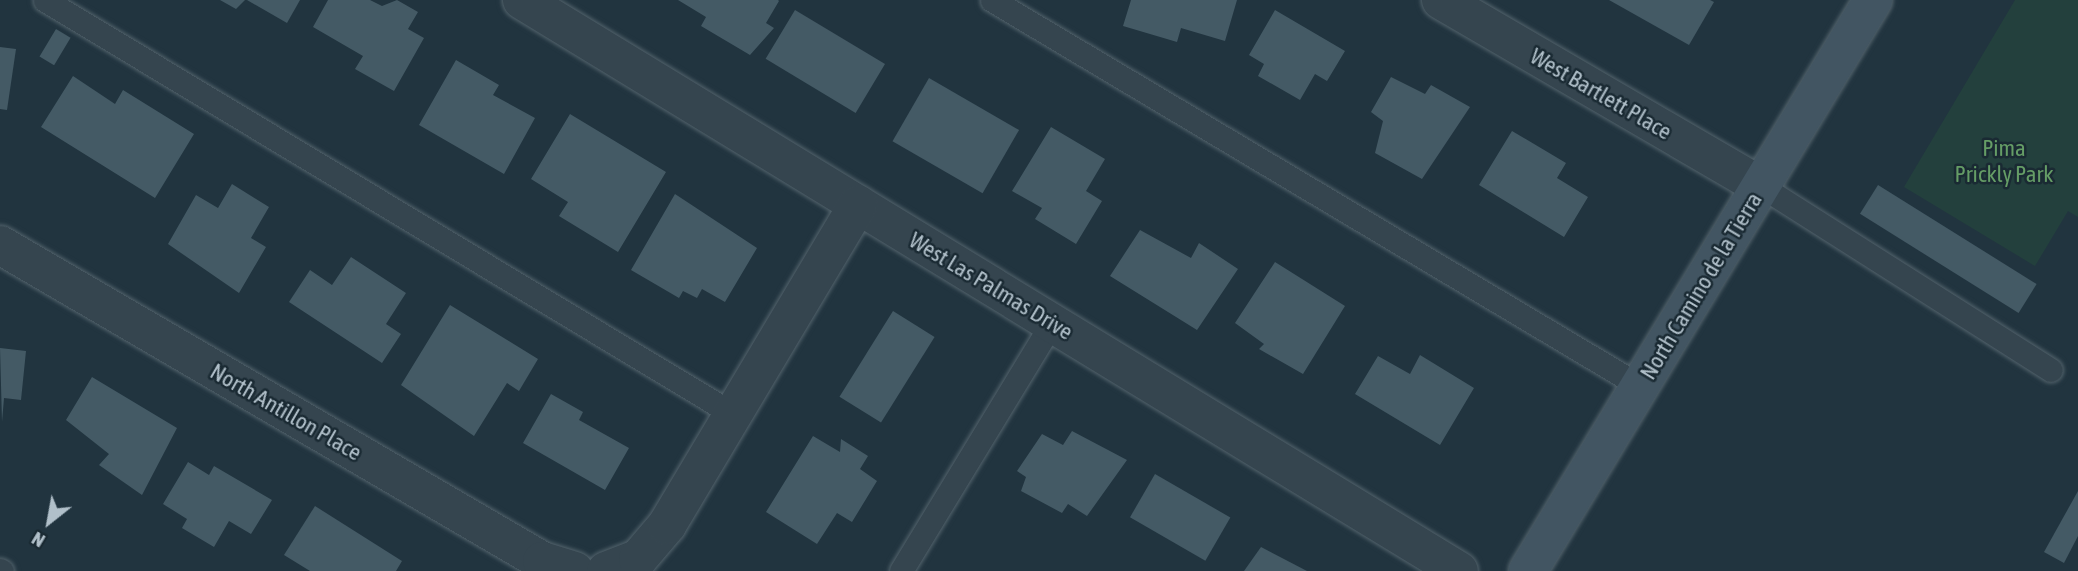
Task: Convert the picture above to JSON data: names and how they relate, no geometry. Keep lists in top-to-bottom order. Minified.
{"streets":{"street":["West Bartlett Place","West Las Palmas Drive","North Camino de la Tierra","North Antillon Place"]},"crossings":[["West Bartlett Place","North Camino de la Tierra"]],"parks":["Pima Prickly Park"],"north":"bottom left"}
